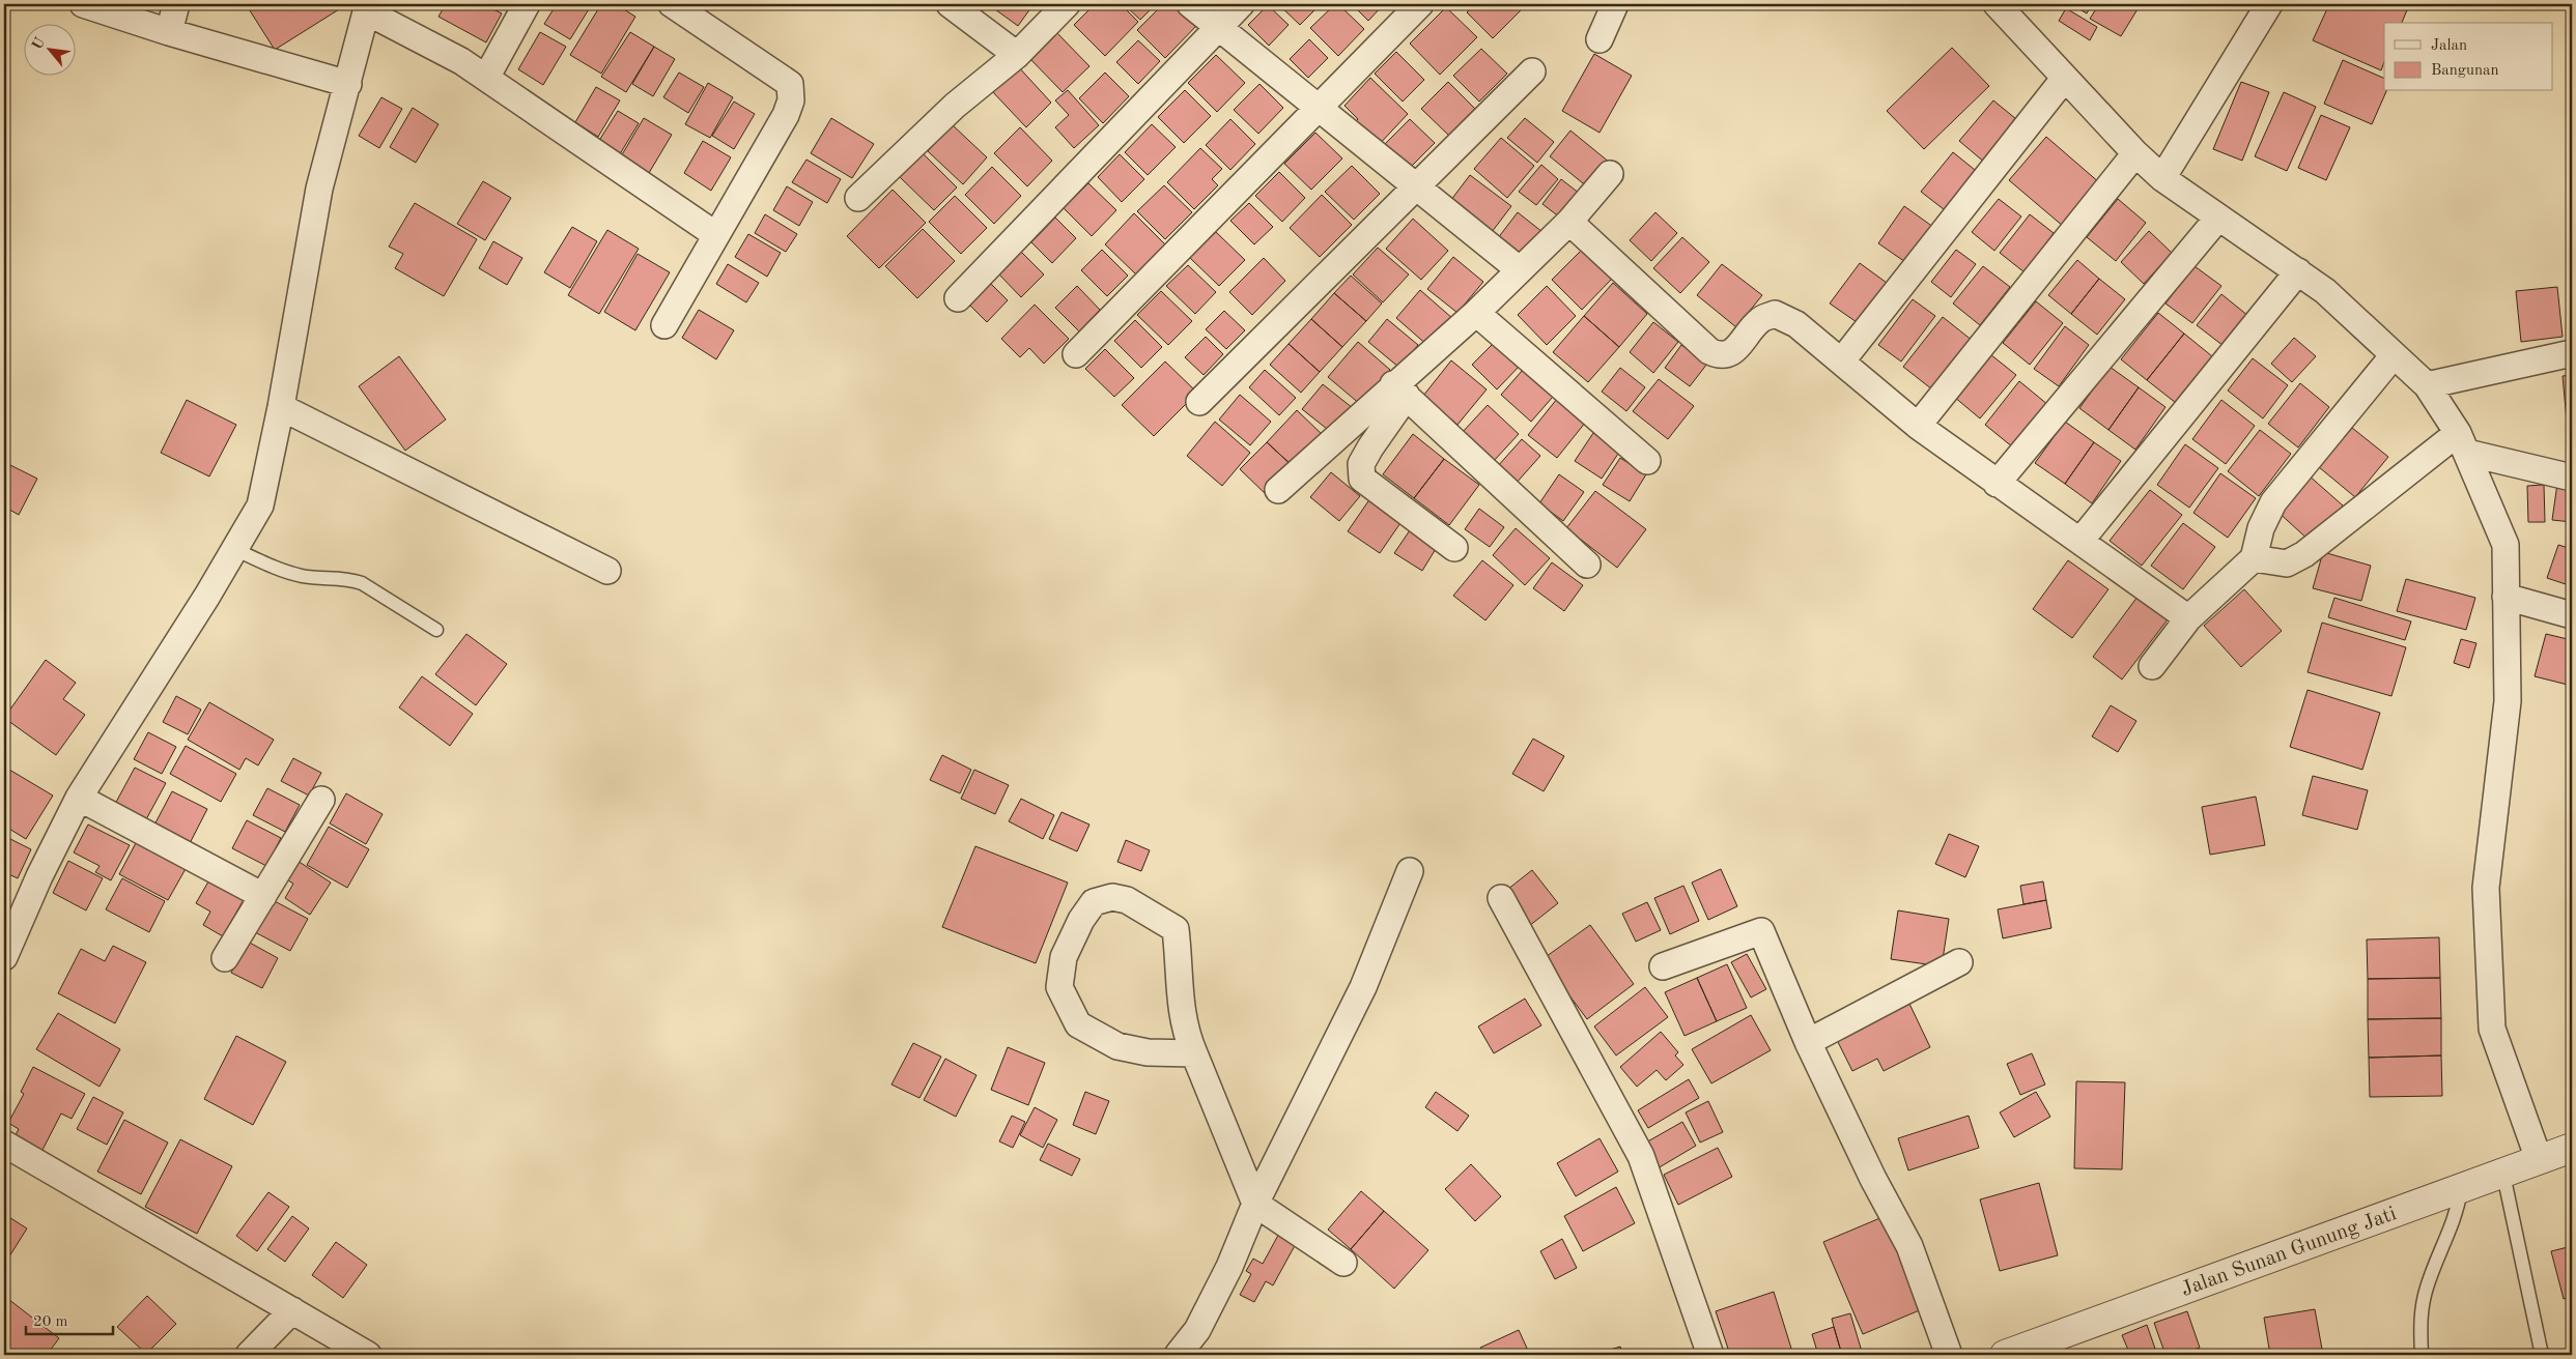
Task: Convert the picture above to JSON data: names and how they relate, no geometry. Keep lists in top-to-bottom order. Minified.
{"streets":{"street":["Jalan Sunan Gunung Jati"]},"legend":["Jalan","Bangunan"],"scale_bar":"20 m","north":"top left"}
